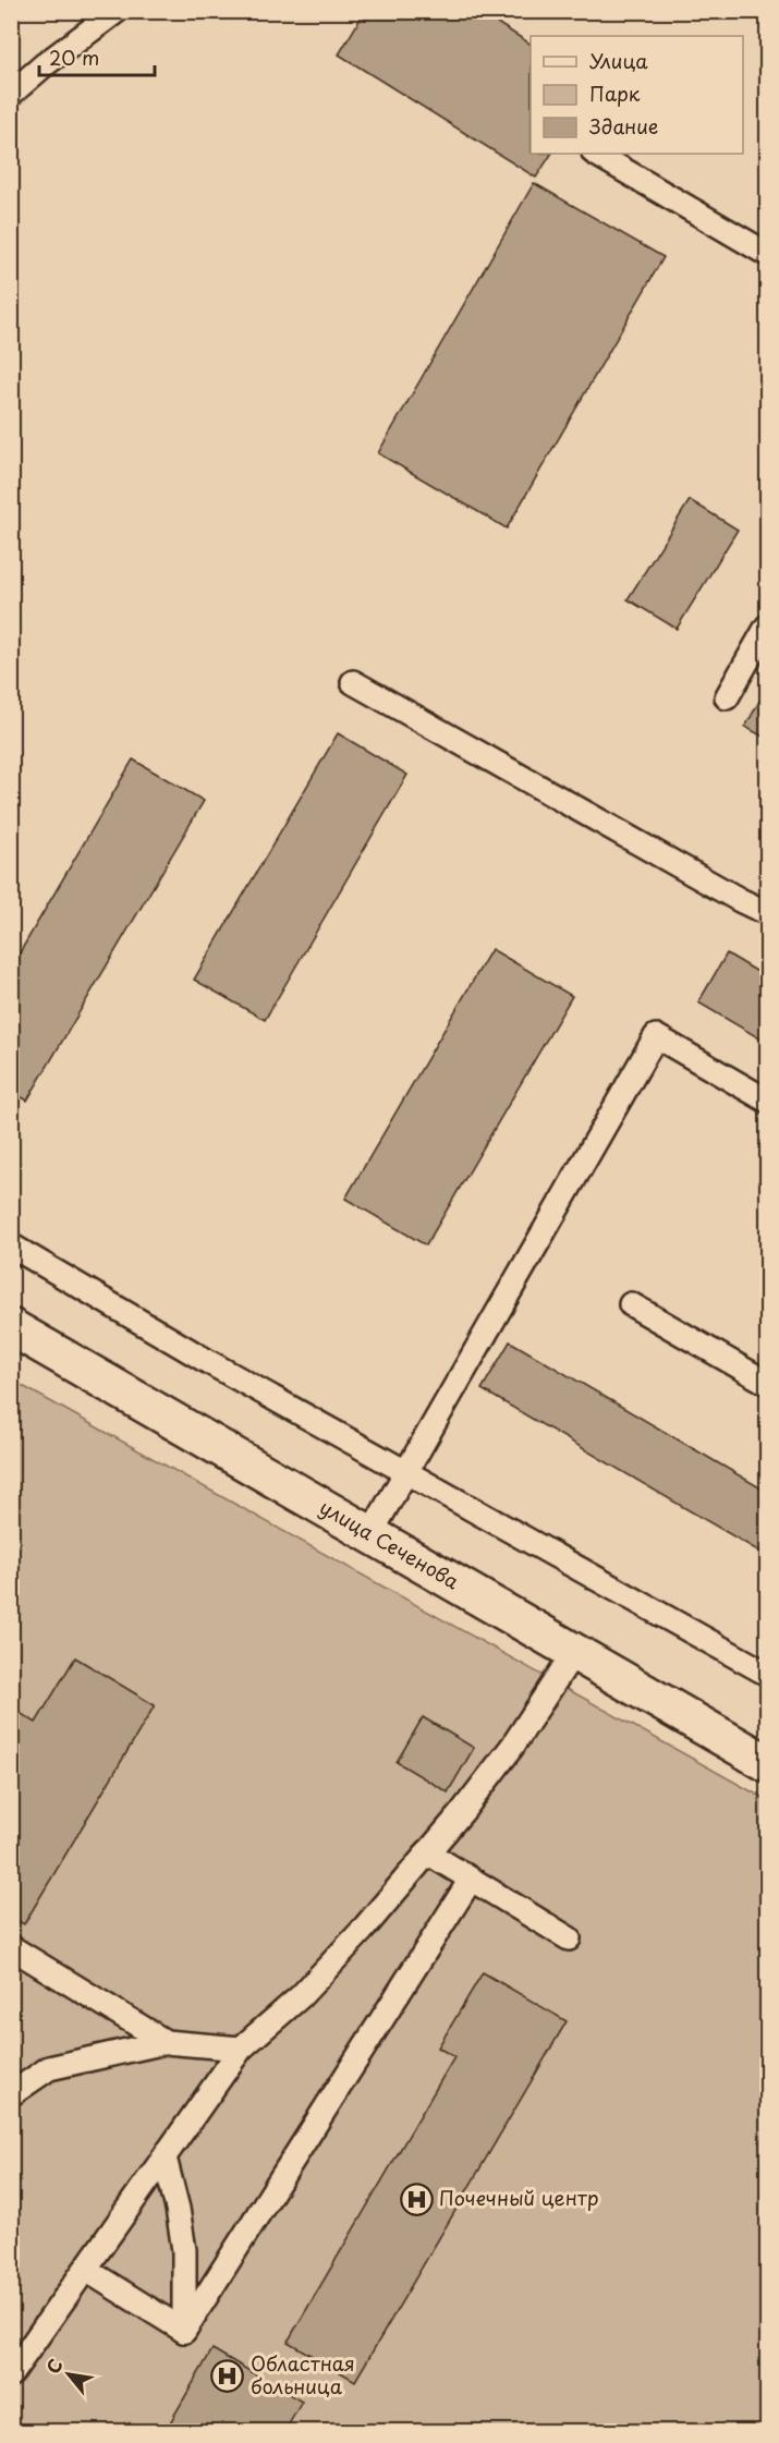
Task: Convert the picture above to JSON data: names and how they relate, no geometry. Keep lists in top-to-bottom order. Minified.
{"streets":{"street":["улица Сеченова"]},"places":{"hospital":["Почечный центр","Областная больница"]},"legend":["Улица","Парк","Здание"],"scale_bar":"20 m","north":"top left"}
